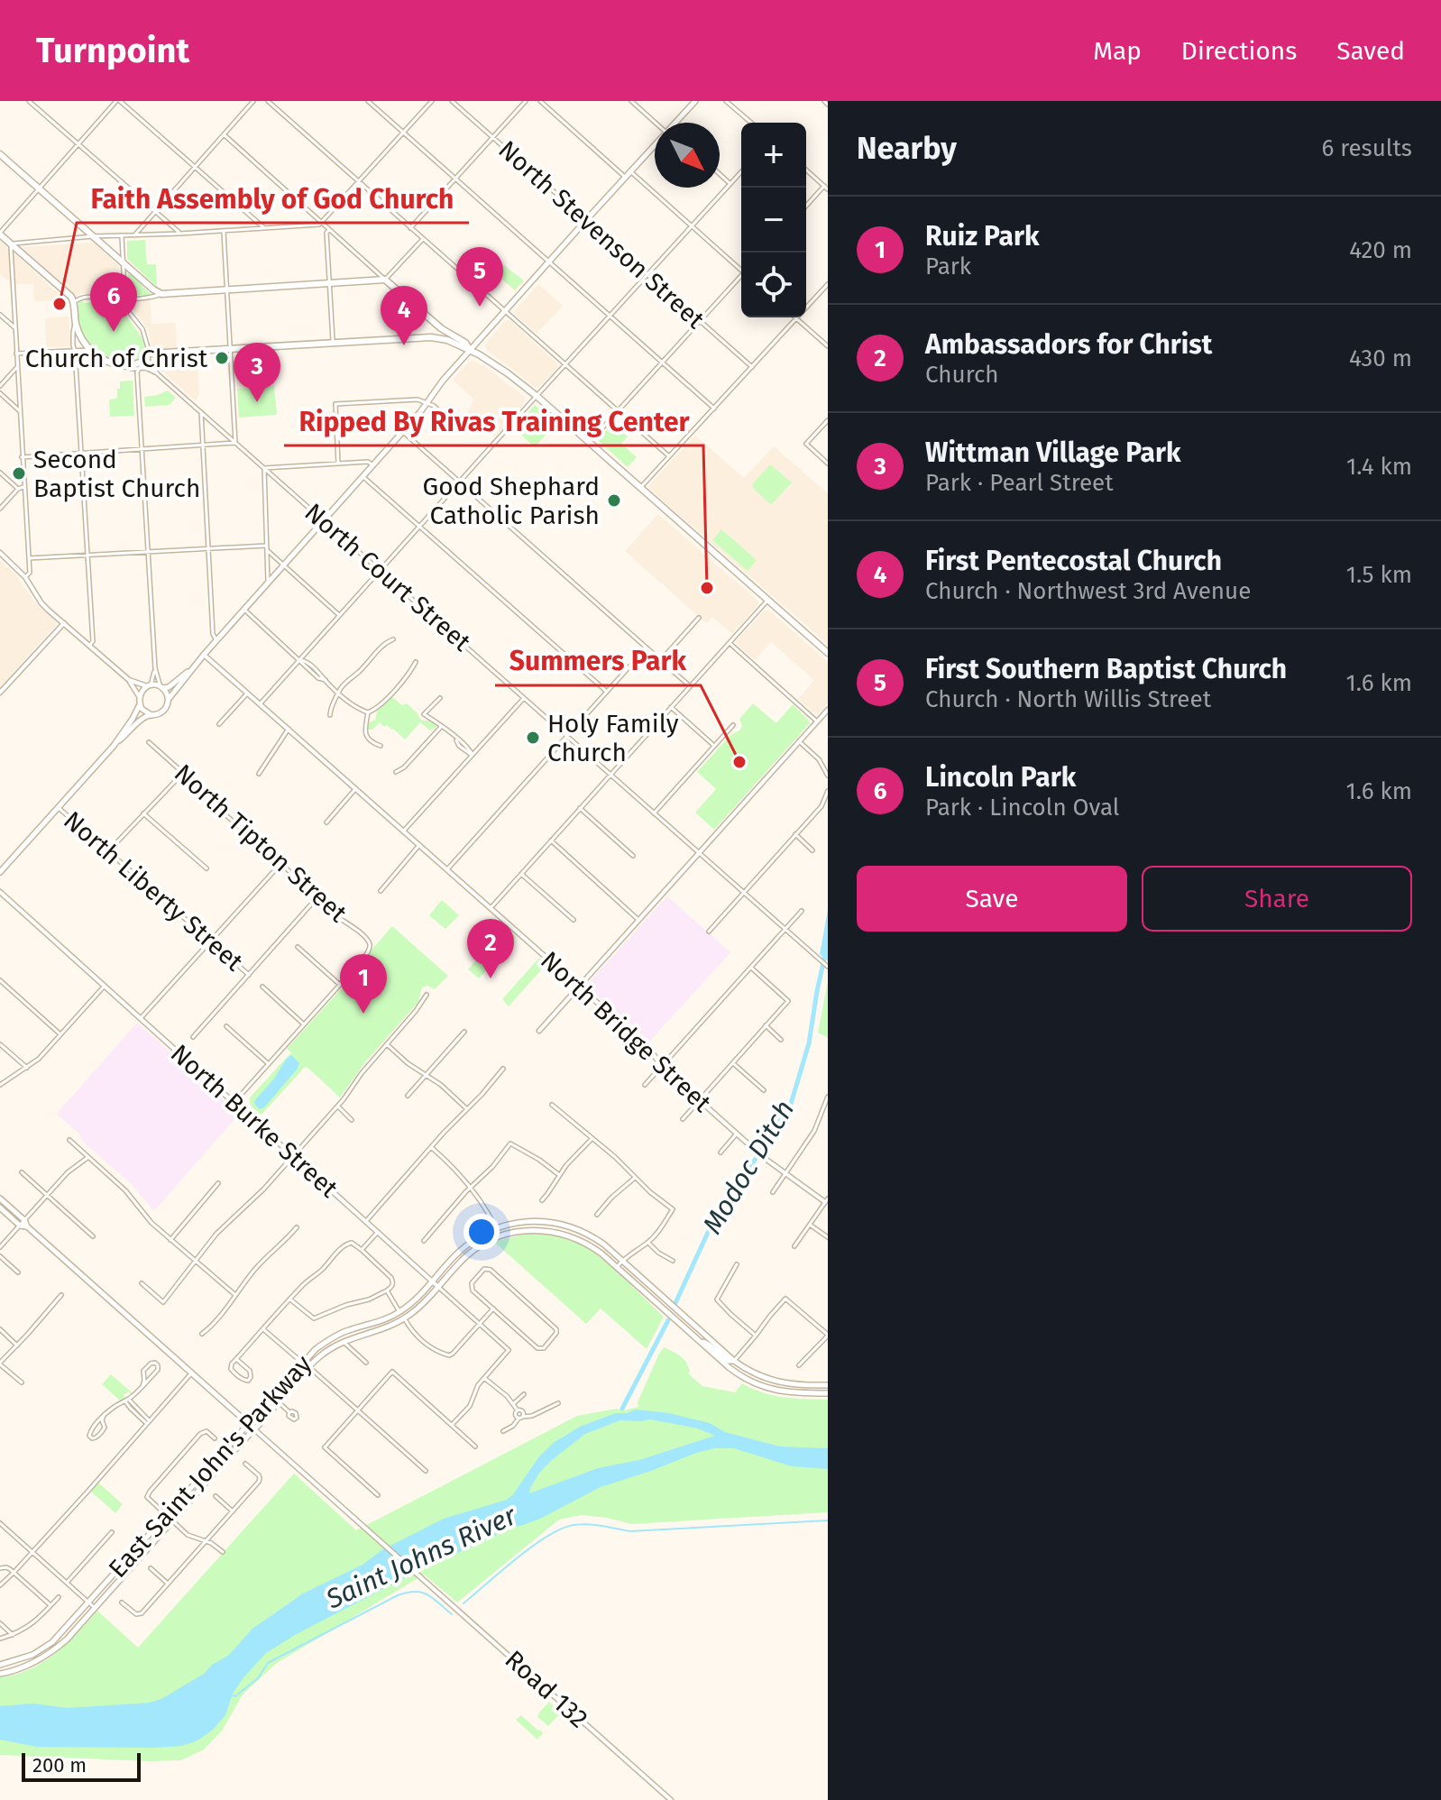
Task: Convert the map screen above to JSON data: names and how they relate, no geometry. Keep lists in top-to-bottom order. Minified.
{"streets":{"main road":["East Saint John's Parkway"],"street":["North Stevenson Street","North Court Street","North Tipton Street","North Liberty Street","North Bridge Street","North Burke Street","Road 132"]},"crossings":[["North Burke Street","East Saint John's Parkway"],["East Saint John's Parkway","Road 132"]],"water":["Modoc Ditch","Saint Johns River"],"places":["Faith Assembly of God Church","Church of Christ","Second Baptist Church","Good Shephard Catholic Parish","Ripped By Rivas Training Center","Holy Family Church","Summers Park"],"scale_bar":"200 m","north":"bottom right","page":{"header":"Turnpoint","nav":["Map","Directions","Saved"],"heading":["Nearby","6 results"],"map_buttons":["+","−"],"list":[{"mark":"1","name":"Ruiz Park","note":"Park","value":"420 m"},{"mark":"2","name":"Ambassadors for Christ","note":"Church","value":"430 m"},{"mark":"3","name":"Wittman Village Park","note":"Park · Pearl Street","value":"1.4 km"},{"mark":"4","name":"First Pentecostal Church","note":"Church · Northwest 3rd Avenue","value":"1.5 km"},{"mark":"5","name":"First Southern Baptist Church","note":"Church · North Willis Street","value":"1.6 km"},{"mark":"6","name":"Lincoln Park","note":"Park · Lincoln Oval","value":"1.6 km"}],"pins":["5","6","4","3","2","1"],"buttons":["Save","Share"],"scale":"200 m"}}
